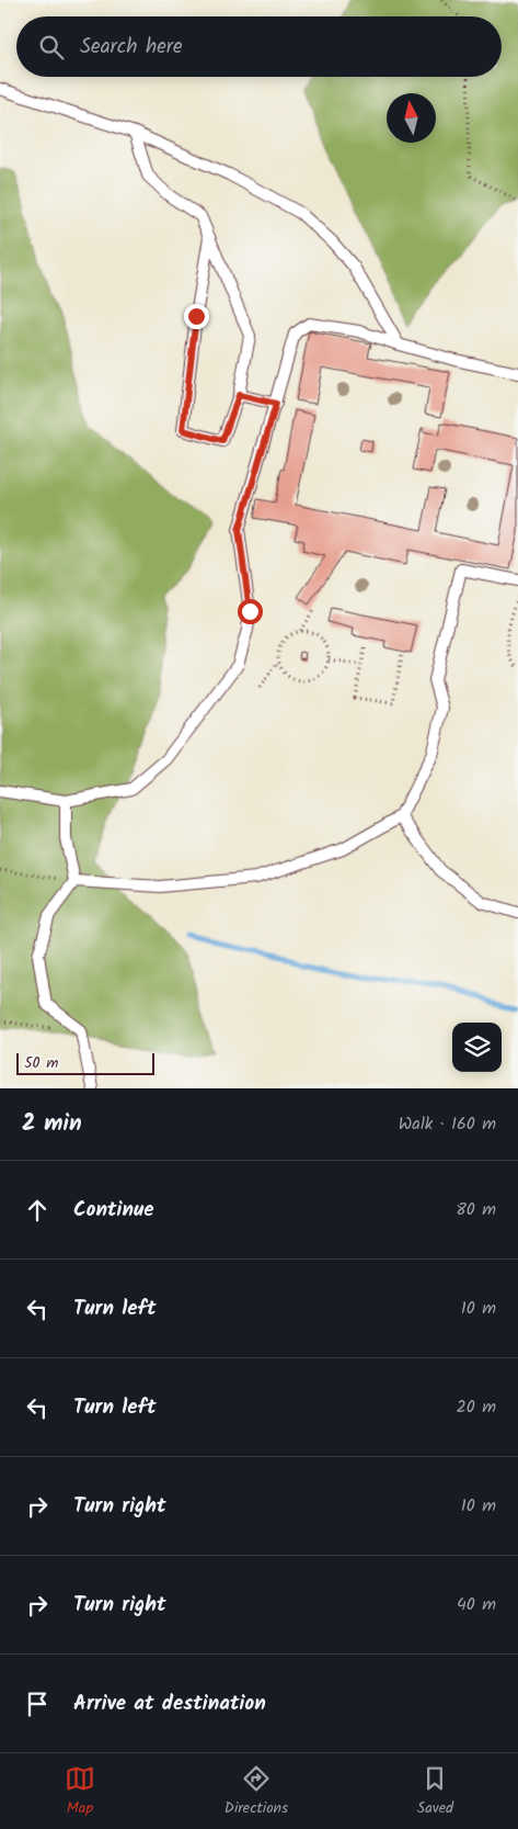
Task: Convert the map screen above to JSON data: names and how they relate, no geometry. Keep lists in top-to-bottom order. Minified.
{"scale_bar":"50 m","north":"top","page":{"search":"Search here","scale":"50 m","heading":["2 min","Walk · 160 m"],"list":[["Continue","80 m"],["Turn left","10 m"],["Turn left","20 m"],["Turn right","10 m"],["Turn right","40 m"],"Arrive at destination"],"nav":["Map","Directions","Saved"]}}
